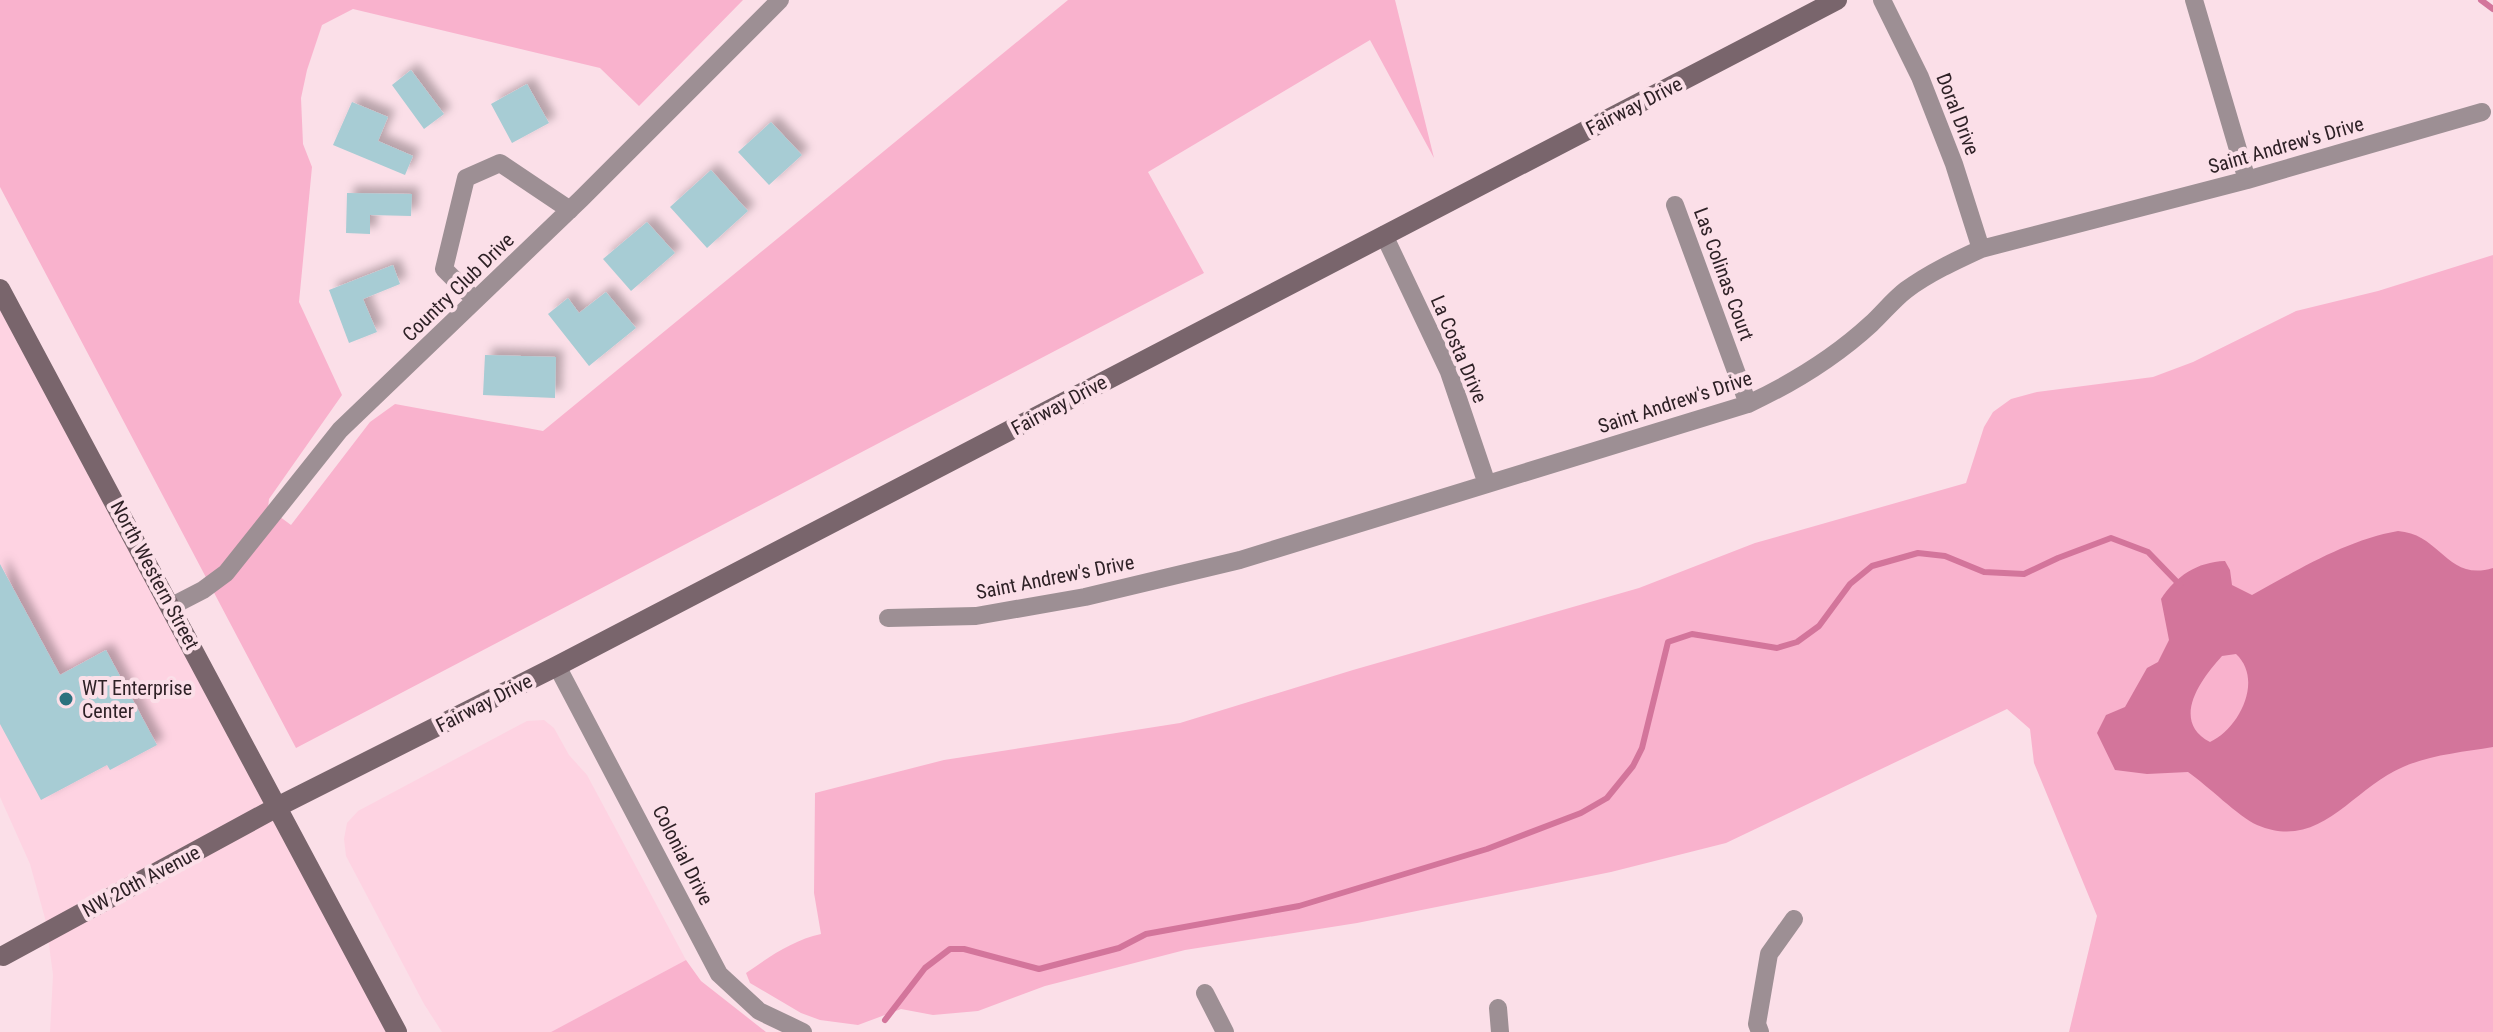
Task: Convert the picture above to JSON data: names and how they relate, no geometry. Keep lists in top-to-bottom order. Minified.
{"streets":{"main road":["Fairway Drive","North Western Street","NW 20th Avenue"],"street":["Doral Drive","Saint Andrew's Drive","Las Colinas Court","Country Club Drive","La Costa Drive","Colonial Drive"]},"crossings":[["Fairway Drive","La Costa Drive"],["Fairway Drive","North Western Street"],["Fairway Drive","Colonial Drive"],["Fairway Drive","NW 20th Avenue"],["Doral Drive","Saint Andrew's Drive"],["Saint Andrew's Drive","Las Colinas Court"],["Saint Andrew's Drive","La Costa Drive"],["Country Club Drive","North Western Street"],["North Western Street","NW 20th Avenue"]],"places":["WT Enterprise Center"]}
